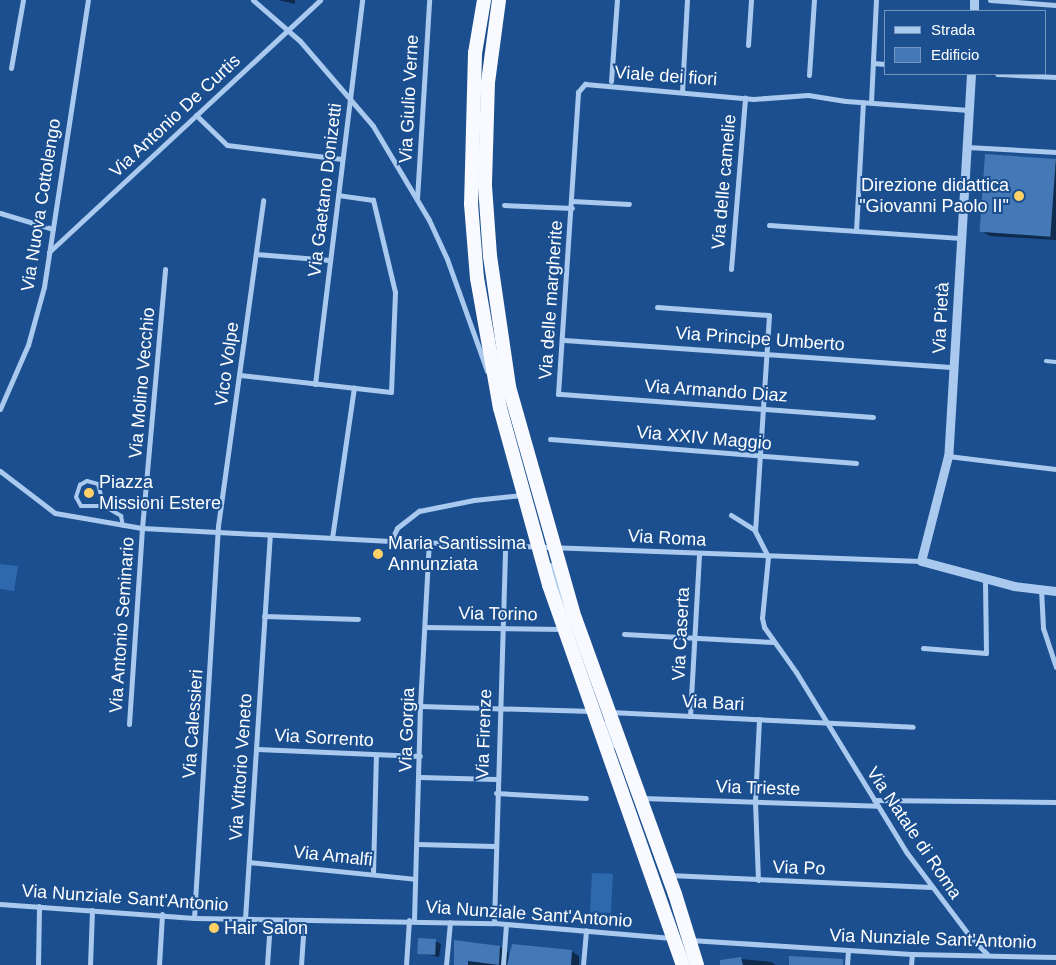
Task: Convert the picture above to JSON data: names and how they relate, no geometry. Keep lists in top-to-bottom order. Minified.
{"streets":{"street":["Viale dei fiori","Via Giulio Verne","Via Antonio De Curtis","Via delle camelie","Via Gaetano Donizetti","Via Nuova Cottolengo","Via delle margherite","Via Pietà","Via Principe Umberto","Vico Volpe","Via Molino Vecchio","Via Armando Diaz","Via XXIV Maggio","Via Roma","Via Torino","Via Antonio Seminario","Via Caserta","Via Bari","Via Calessieri","Via Gorgia","Via Firenze","Via Sorrento","Via Vittorio Veneto","Via Trieste","Via Natale di Roma","Via Amalfi","Via Po","Via Nunziale Sant'Antonio"]},"crossings":[["Viale dei fiori","Via delle camelie"],["Viale dei fiori","Via delle margherite"],["Via Antonio De Curtis","Via Nuova Cottolengo"],["Via delle margherite","Via Principe Umberto"],["Via delle margherite","Via Armando Diaz"],["Via Pietà","Via Principe Umberto"],["Via Pietà","Via Roma"],["Vico Volpe","Via Roma"],["Vico Volpe","Via Calessieri"],["Via Molino Vecchio","Via Roma"],["Via Molino Vecchio","Via Antonio Seminario"],["Via Roma","Via Antonio Seminario"],["Via Roma","Via Caserta"],["Via Roma","Via Calessieri"],["Via Roma","Via Gorgia"],["Via Roma","Via Firenze"],["Via Roma","Via Vittorio Veneto"],["Via Roma","Via Natale di Roma"],["Via Torino","Via Gorgia"],["Via Torino","Via Firenze"],["Via Caserta","Via Bari"],["Via Bari","Via Gorgia"],["Via Bari","Via Firenze"],["Via Bari","Via Natale di Roma"],["Via Calessieri","Via Nunziale Sant'Antonio"],["Via Gorgia","Via Sorrento"],["Via Gorgia","Via Amalfi"],["Via Gorgia","Via Nunziale Sant'Antonio"],["Via Firenze","Via Nunziale Sant'Antonio"],["Via Sorrento","Via Vittorio Veneto"],["Via Vittorio Veneto","Via Amalfi"],["Via Vittorio Veneto","Via Nunziale Sant'Antonio"],["Via Trieste","Via Natale di Roma"],["Via Natale di Roma","Via Po"],["Via Natale di Roma","Via Nunziale Sant'Antonio"]],"places":["Direzione didattica \"Giovanni Paolo II\"","Piazza Missioni Estere","Maria Santissima Annunziata","Hair Salon"],"legend":["Strada","Edificio"]}
